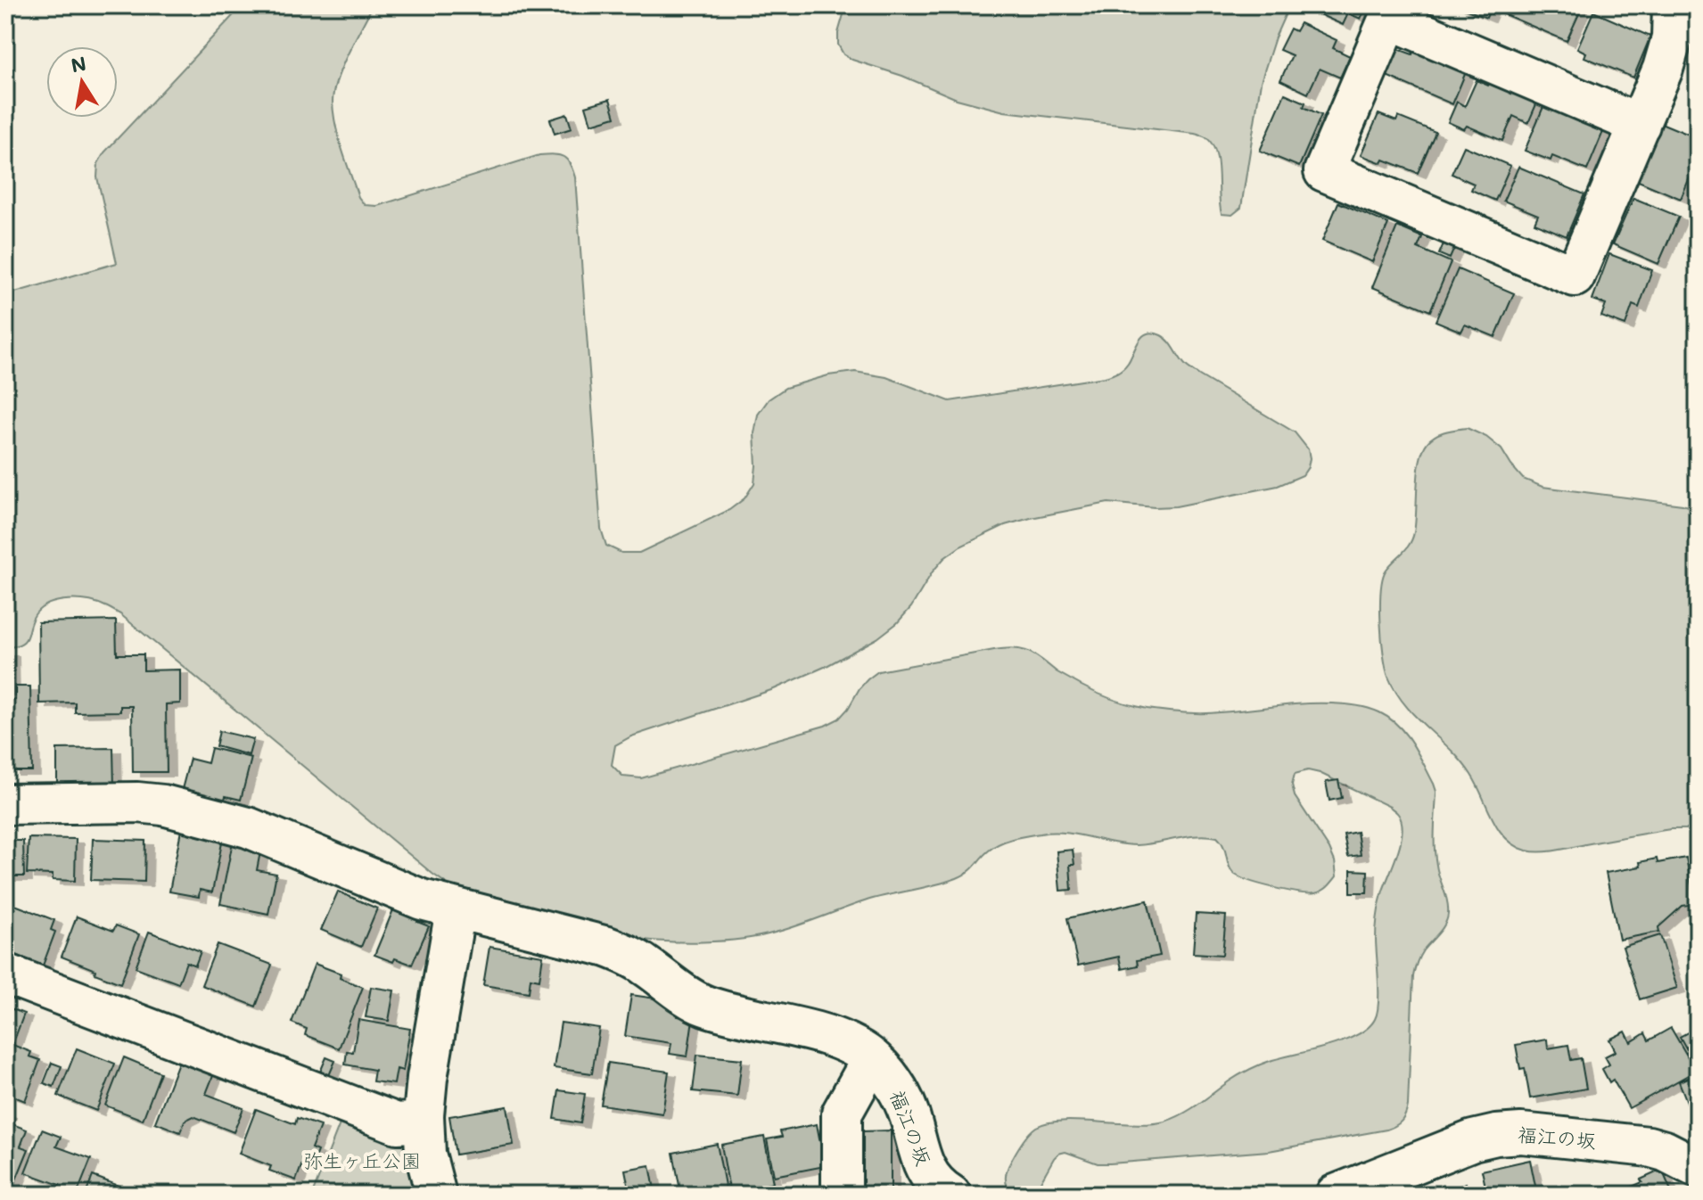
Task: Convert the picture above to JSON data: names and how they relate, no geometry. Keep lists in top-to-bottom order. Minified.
{"streets":{"street":["福江の坂"]},"parks":["弥生ヶ丘公園"],"north":"top"}
